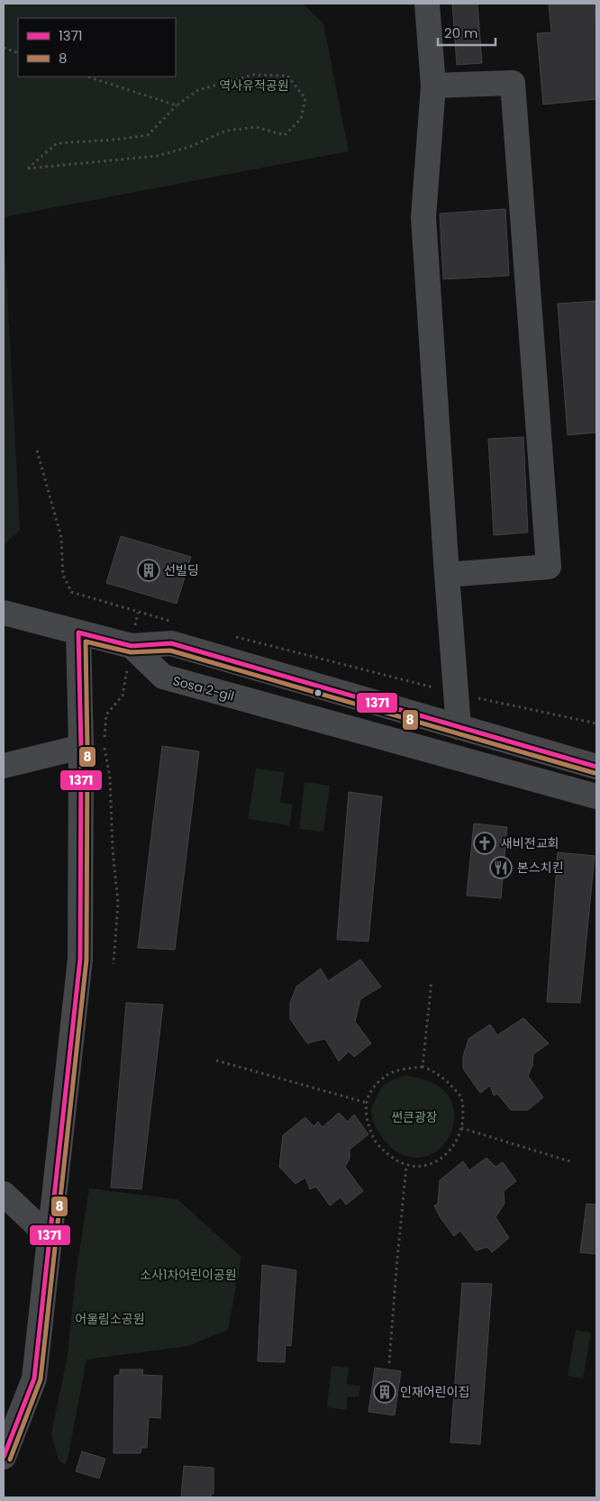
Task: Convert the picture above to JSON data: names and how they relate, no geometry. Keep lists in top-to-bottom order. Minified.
{"streets":{"street":["Sosa 2-gil"]},"parks":["역사유적공원","썬큰광장","소사1차어린이공원","어울림소공원"],"places":{"building":["선빌딩","인재어린이집"],"church":["새비전교회"],"restaurant":["본스치킨"]},"lines":["transit line 1371","transit line 8"],"legend":["1371","8"],"scale_bar":"20 m"}
